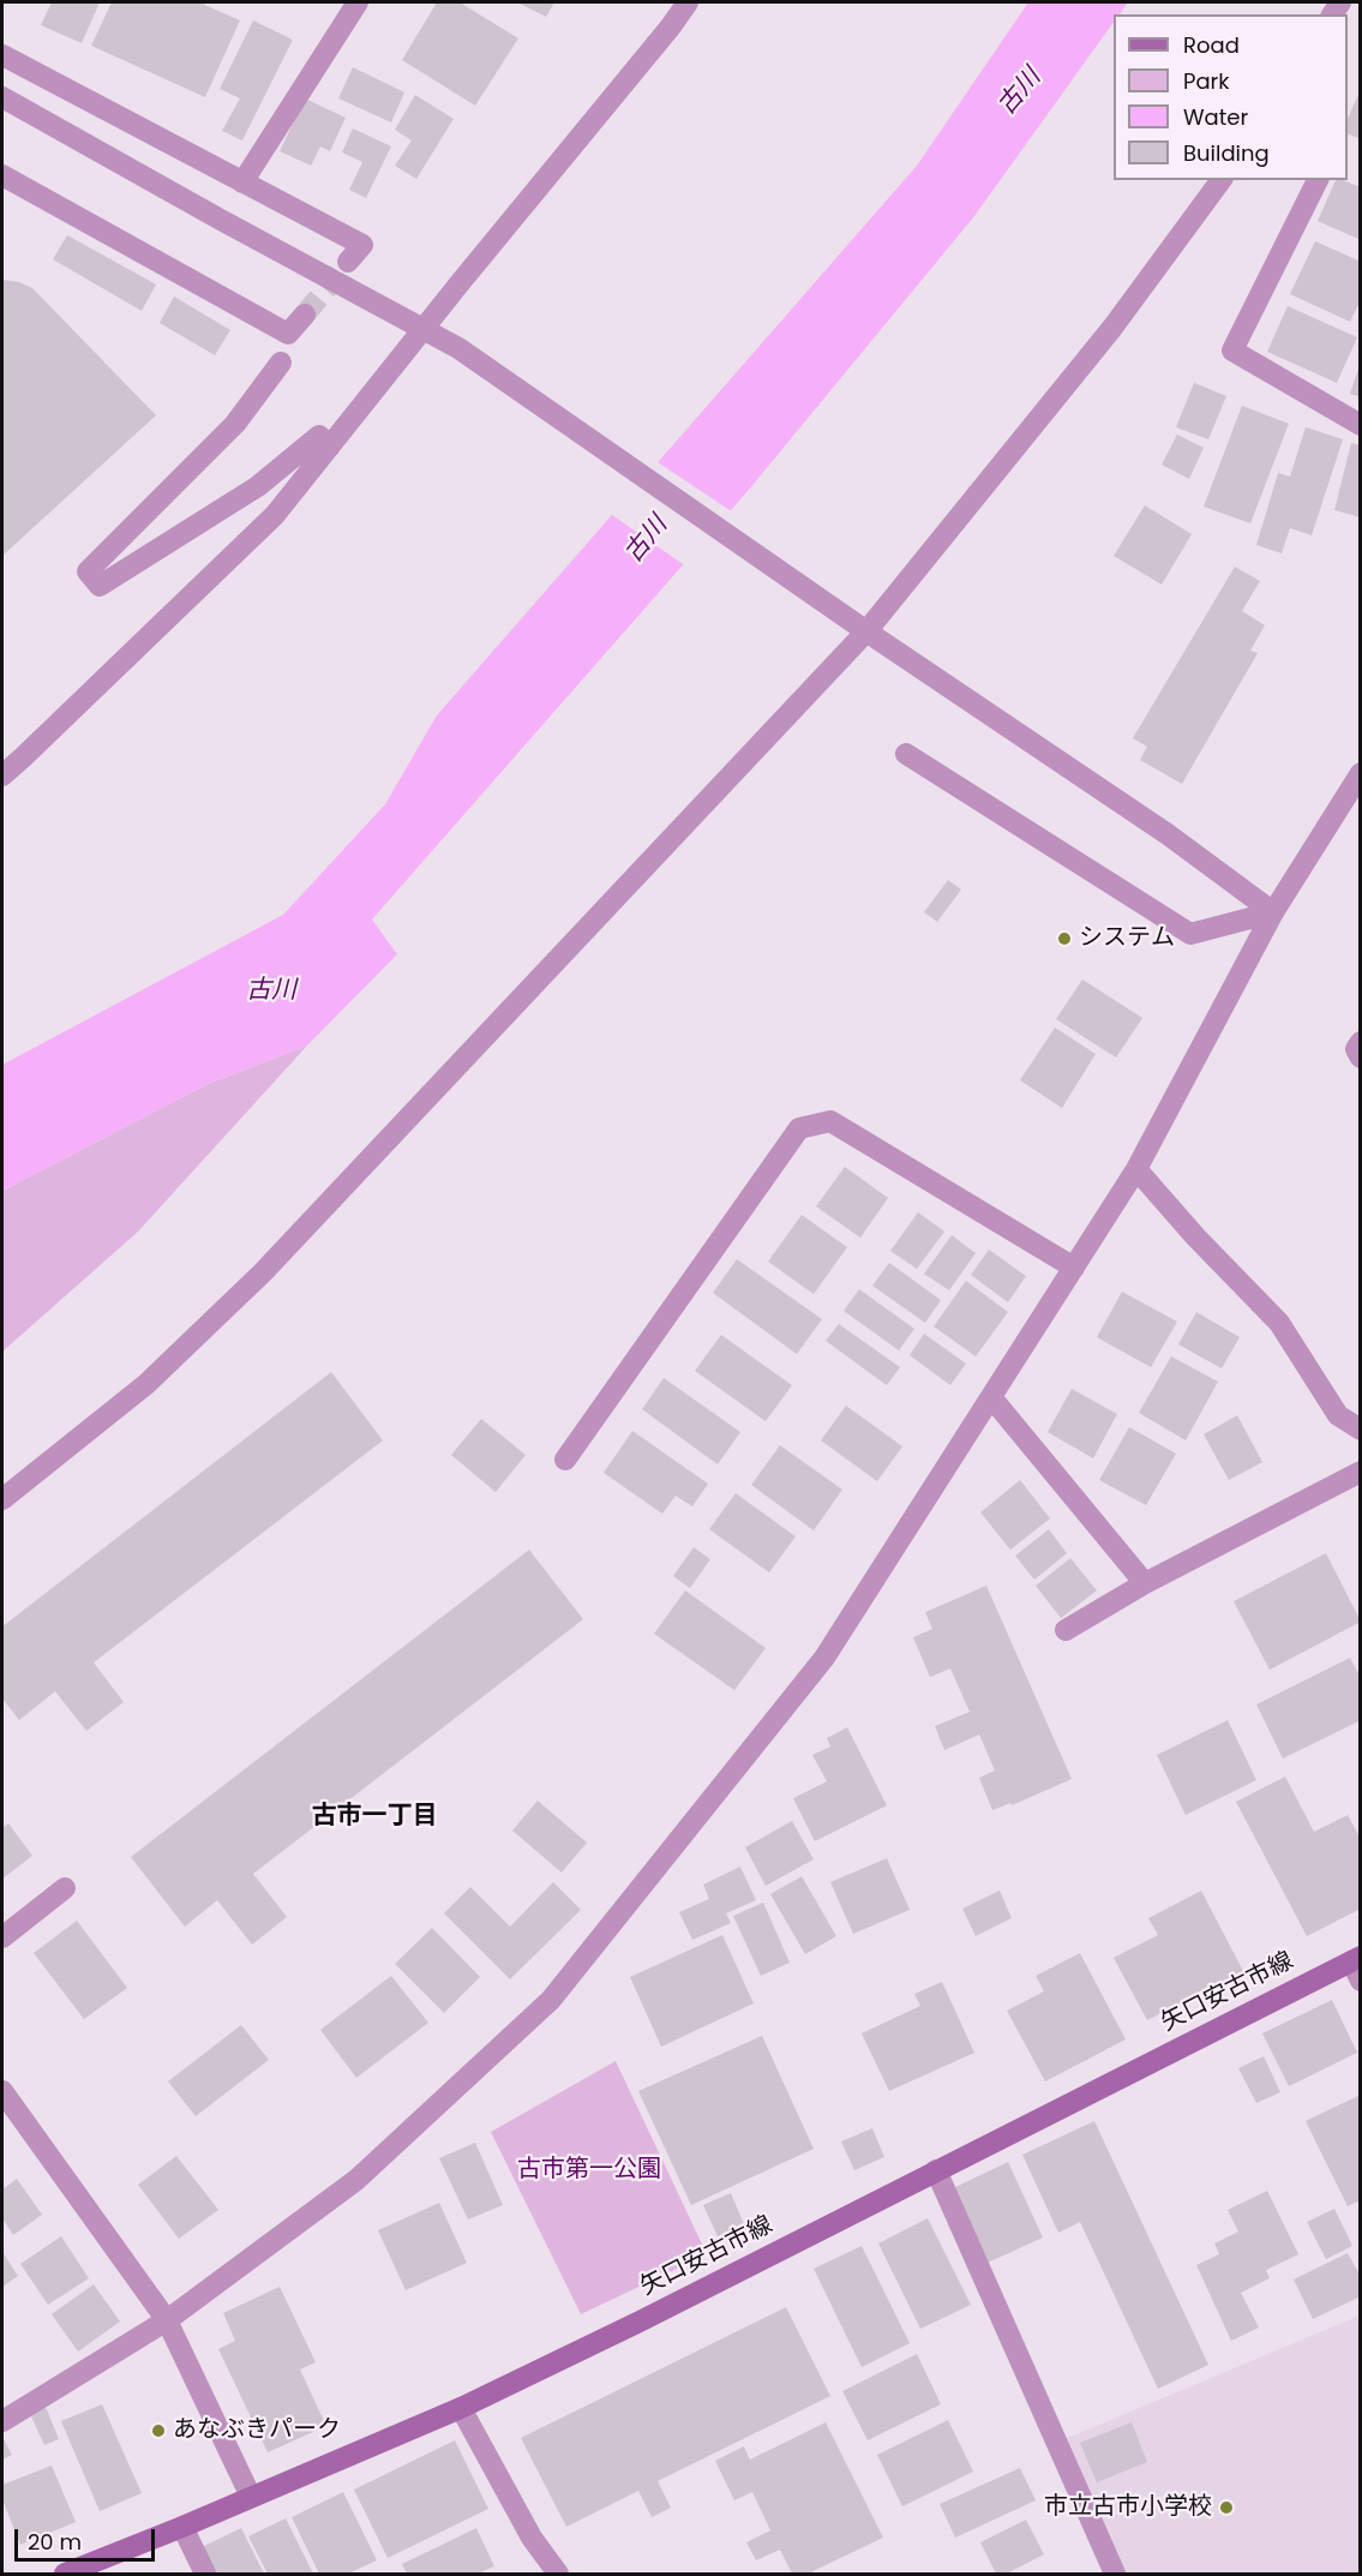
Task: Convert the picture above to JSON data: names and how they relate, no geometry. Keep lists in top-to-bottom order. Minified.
{"streets":{"main road":["矢口安古市線"]},"districts":["古市一丁目"],"water":["古川"],"parks":["古市第一公園"],"places":["システム","あなぶきパーク","市立古市小学校"],"legend":["Road","Park","Water","Building"],"scale_bar":"20 m"}
